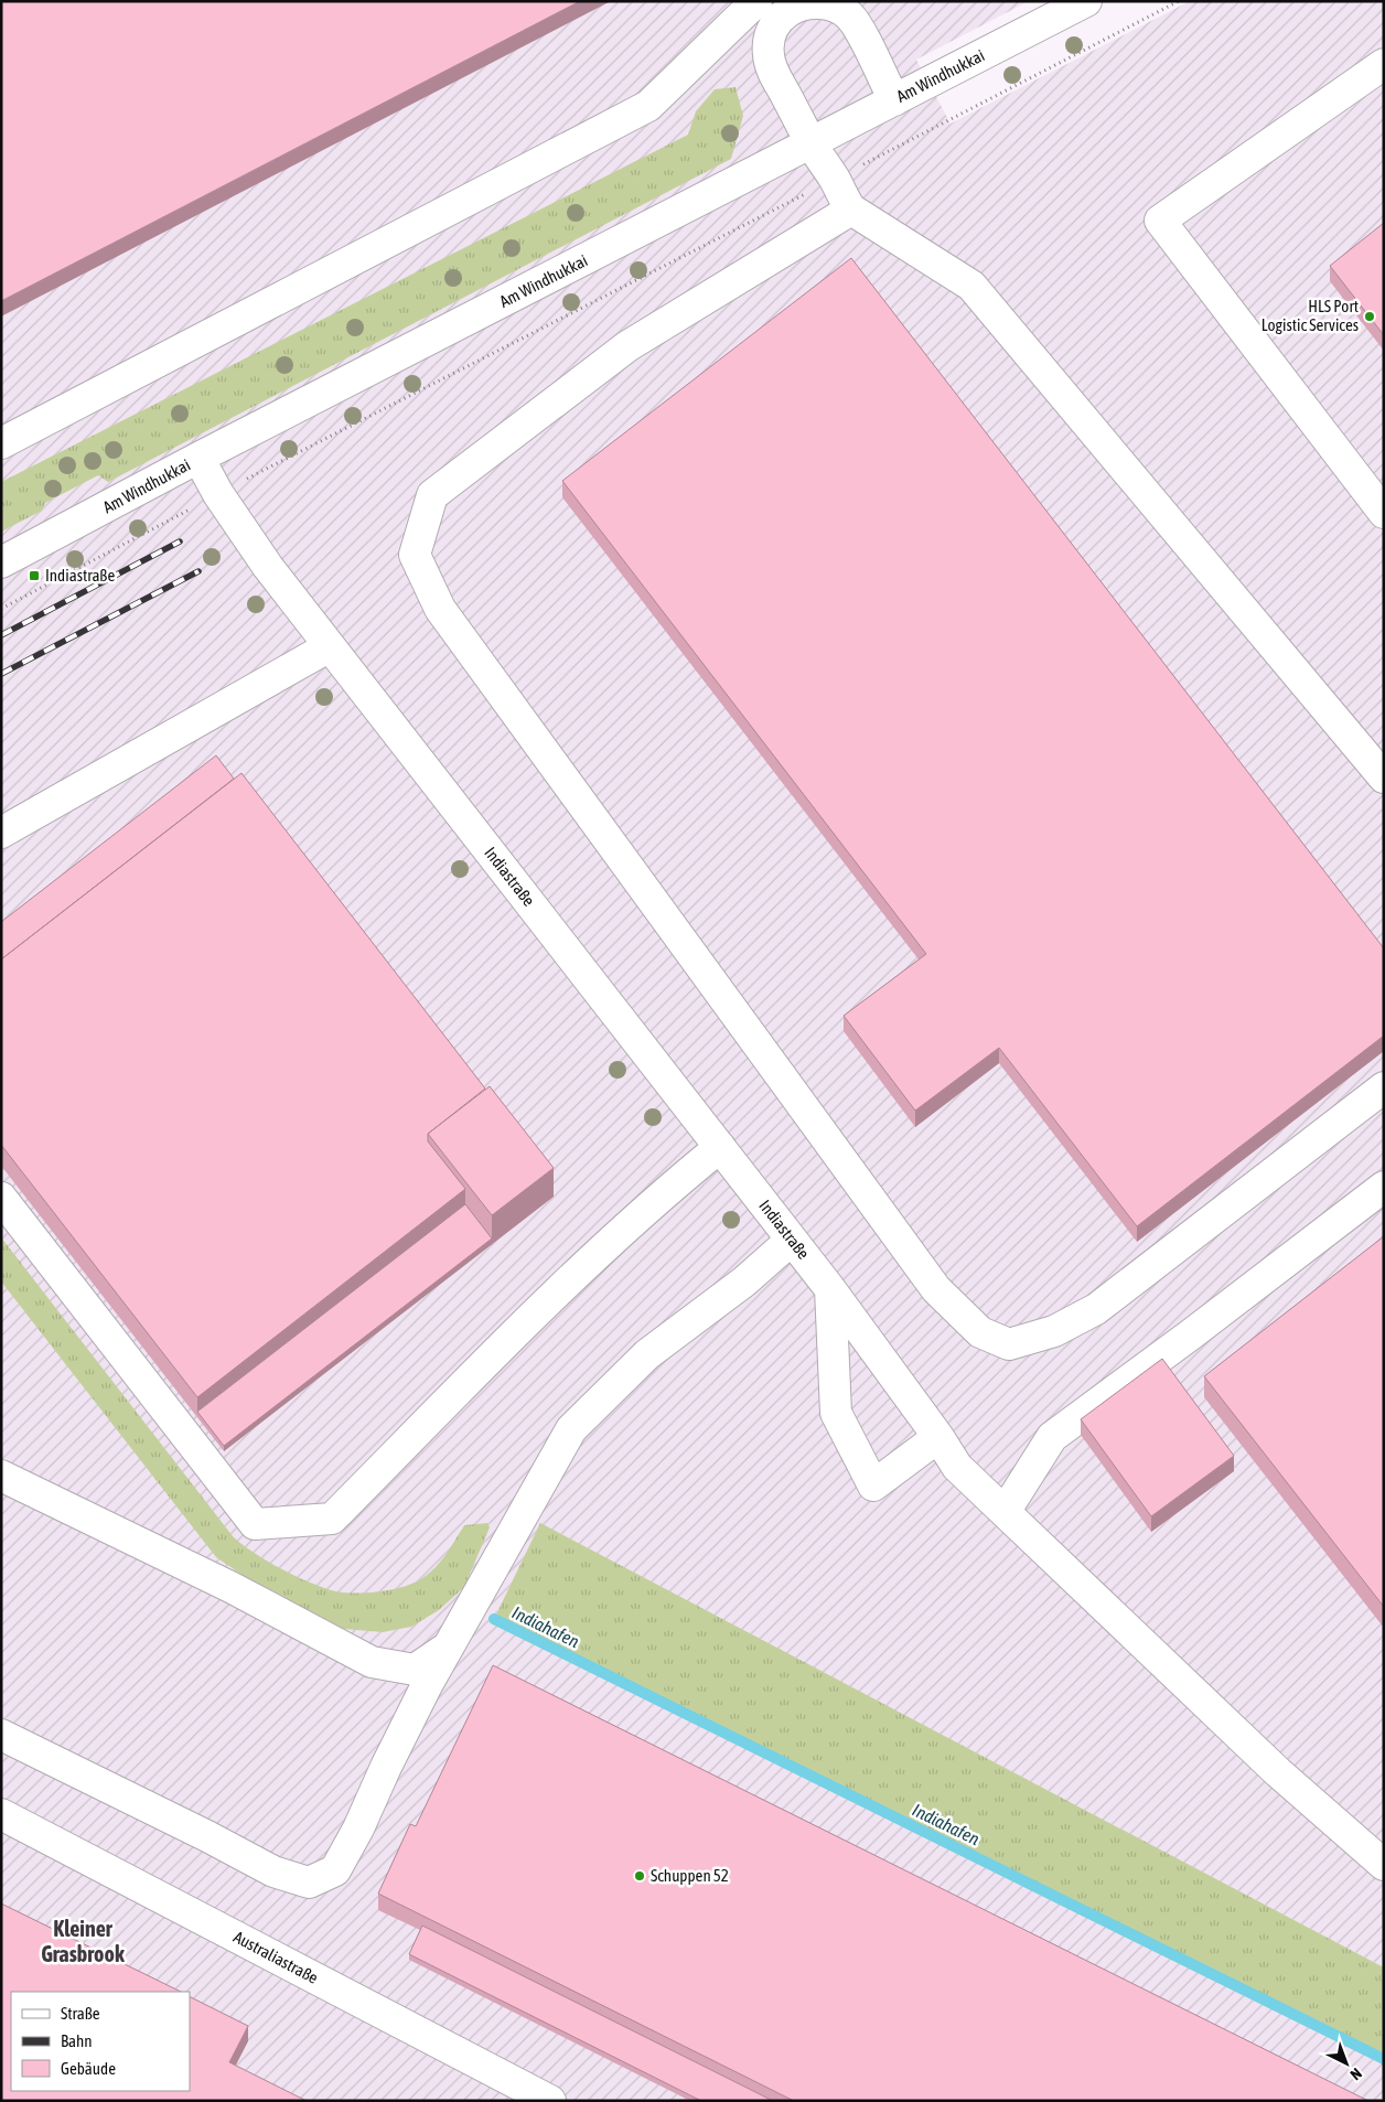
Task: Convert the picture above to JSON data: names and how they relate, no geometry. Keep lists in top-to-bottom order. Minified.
{"streets":{"street":["Am Windhukkai","Indiastraße","Australiastraße"]},"crossings":[["Am Windhukkai","Indiastraße"]],"districts":["Kleiner Grasbrook"],"water":["Indiahafen"],"places":{"other":["HLS Port Logistic Services","Schuppen 52"],"transit":["Indiastraße"]},"legend":["Straße","Bahn","Gebäude"],"north":"bottom right"}
